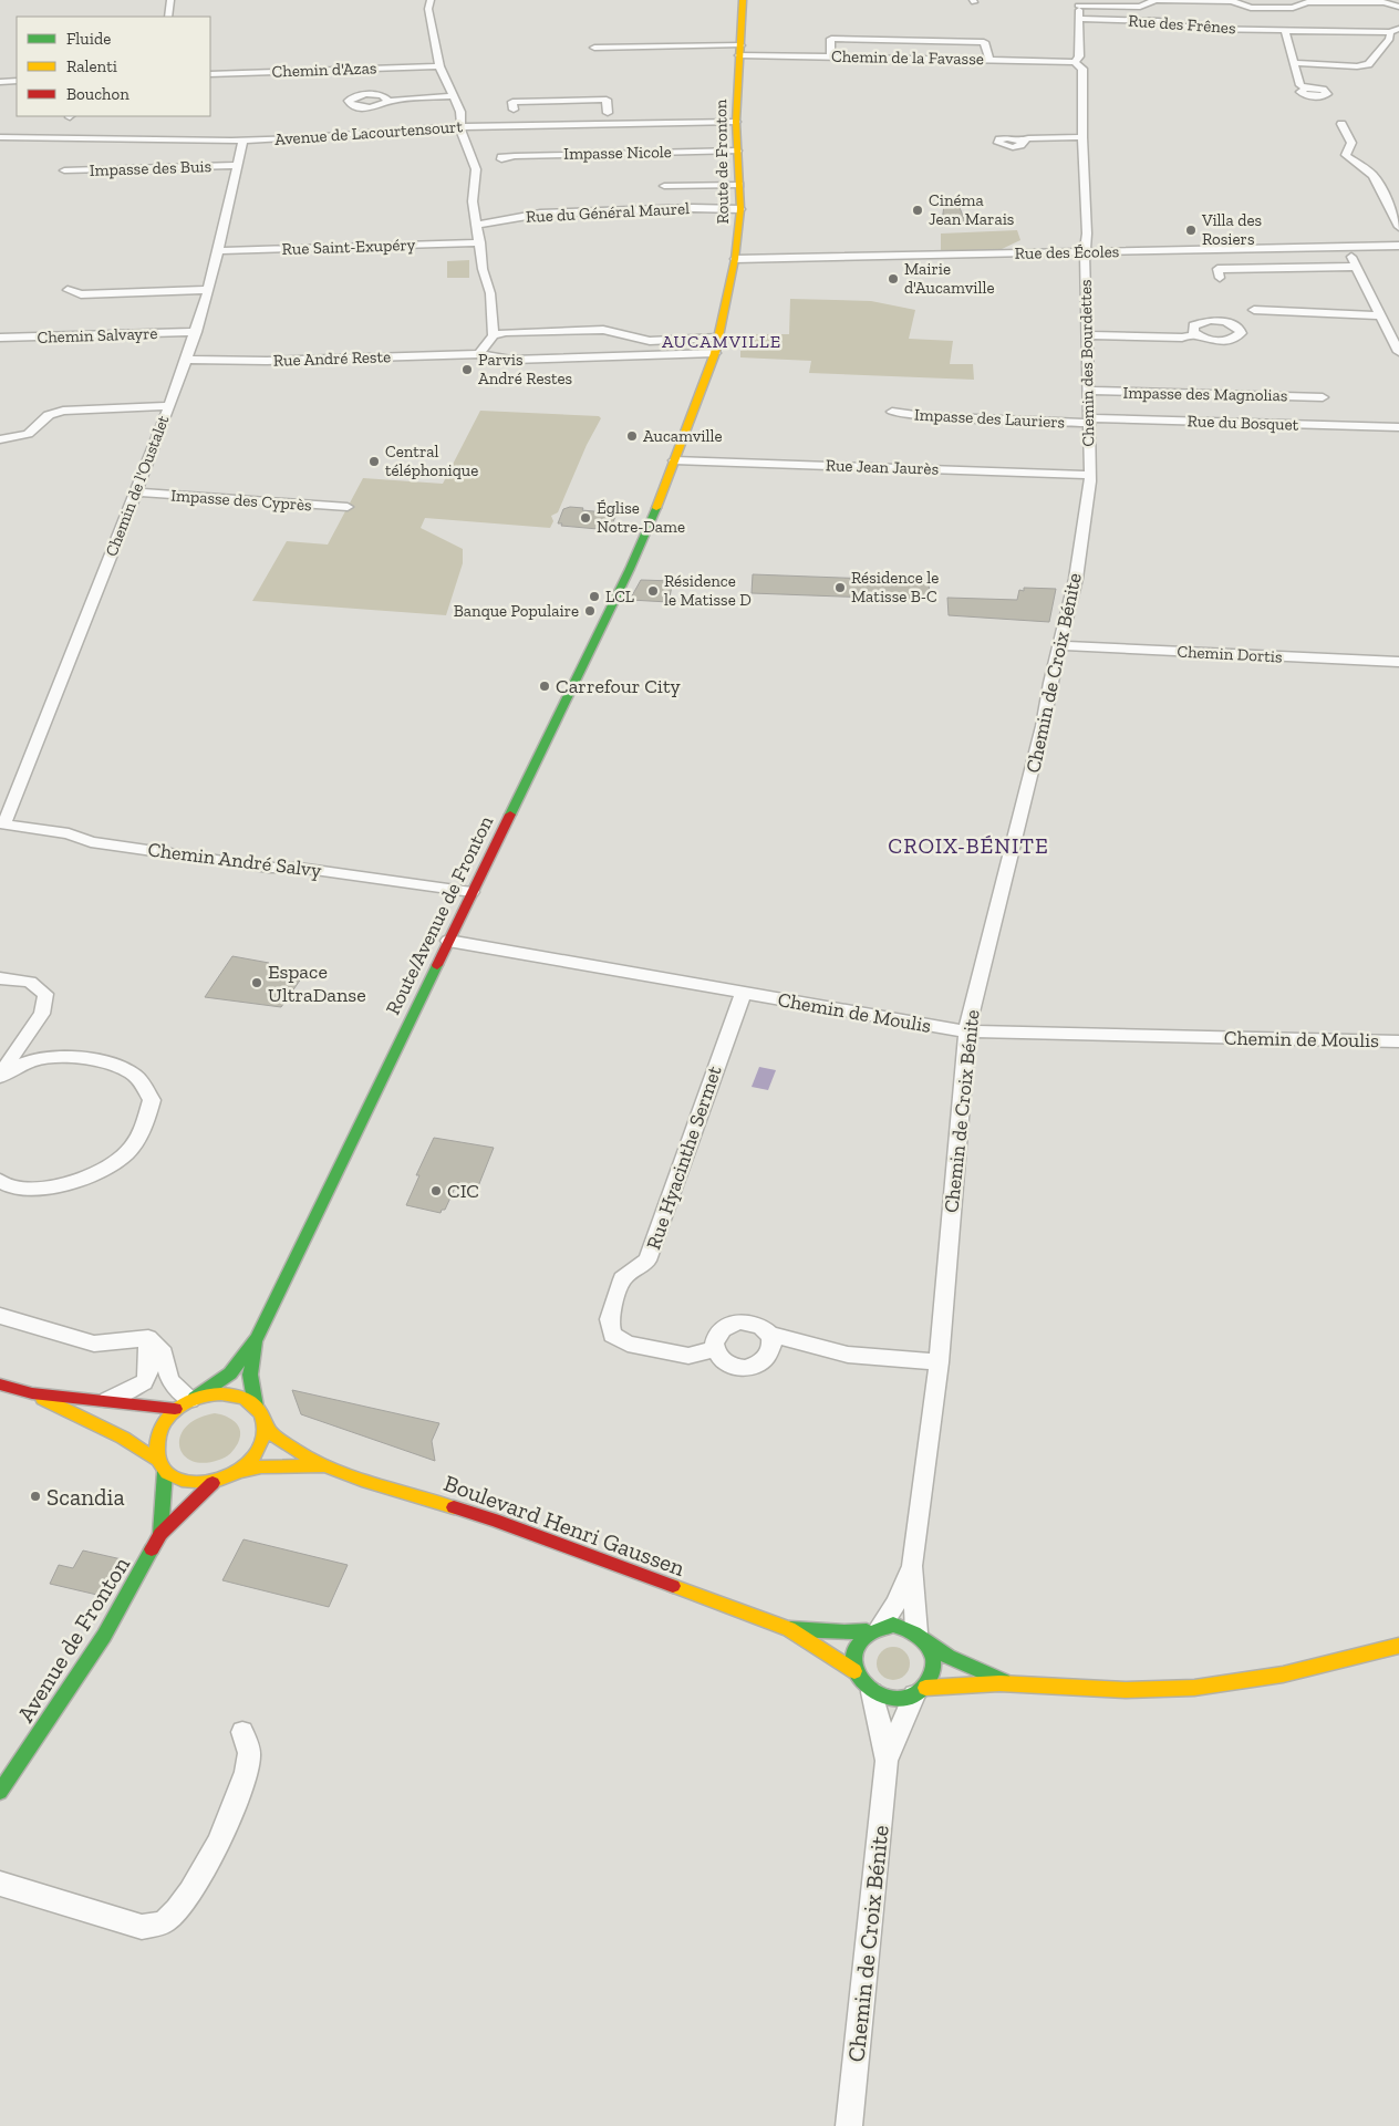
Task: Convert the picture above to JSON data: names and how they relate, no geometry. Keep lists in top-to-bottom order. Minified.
{"streets":{"main road":["Route de Fronton","Route/Avenue de Fronton","Boulevard Henri Gaussen","Avenue de Fronton"],"street":["Rue des Frênes","Chemin de la Favasse","Chemin d'Azas","Avenue de Lacourtensourt","Impasse Nicole","Impasse des Buis","Rue du Général Maurel","Rue Saint-Exupéry","Rue des Écoles","Chemin Salvayre","Rue André Reste","Chemin des Bourdettes","Impasse des Magnolias","Impasse des Lauriers","Rue du Bosquet","Rue Jean Jaurès","Chemin de l'Oustalet","Impasse des Cyprès","Chemin Dortis","Chemin de Croix Bénite","Chemin André Salvy","Chemin de Moulis","Rue Hyacinthe Sermet"]},"crossings":[["Rue des Frênes","Chemin des Bourdettes"],["Chemin de la Favasse","Route de Fronton"],["Chemin de la Favasse","Chemin des Bourdettes"],["Avenue de Lacourtensourt","Route de Fronton"],["Avenue de Lacourtensourt","Chemin de l'Oustalet"],["Impasse Nicole","Route de Fronton"],["Route de Fronton","Rue du Général Maurel"],["Route de Fronton","Rue des Écoles"],["Route de Fronton","Rue André Reste"],["Route de Fronton","Rue Jean Jaurès"],["Route de Fronton","Route/Avenue de Fronton"],["Impasse des Buis","Chemin de l'Oustalet"],["Rue Saint-Exupéry","Chemin de l'Oustalet"],["Rue des Écoles","Chemin des Bourdettes"],["Chemin Salvayre","Chemin de l'Oustalet"],["Rue André Reste","Chemin de l'Oustalet"],["Chemin des Bourdettes","Impasse des Magnolias"],["Chemin des Bourdettes","Impasse des Lauriers"],["Chemin des Bourdettes","Rue du Bosquet"],["Chemin des Bourdettes","Rue Jean Jaurès"],["Chemin des Bourdettes","Chemin de Croix Bénite"],["Impasse des Lauriers","Rue du Bosquet"],["Chemin de l'Oustalet","Impasse des Cyprès"],["Chemin de l'Oustalet","Chemin André Salvy"],["Chemin Dortis","Chemin de Croix Bénite"],["Chemin de Croix Bénite","Chemin de Moulis"],["Chemin de Croix Bénite","Boulevard Henri Gaussen"],["Chemin André Salvy","Route/Avenue de Fronton"],["Route/Avenue de Fronton","Chemin de Moulis"],["Chemin de Moulis","Rue Hyacinthe Sermet"],["Boulevard Henri Gaussen","Avenue de Fronton"]],"districts":["AUCAMVILLE","CROIX-BÉNITE"],"places":["Cinéma Jean Marais","Villa des Rosiers","Mairie d'Aucamville","Parvis André Restes","Aucamville","Central téléphonique","Église Notre-Dame","Résidence le Matisse B-C","Résidence le Matisse D","LCL","Banque Populaire","Carrefour City","Espace UltraDanse","CIC","Scandia"],"legend":["Fluide","Ralenti","Bouchon"]}
